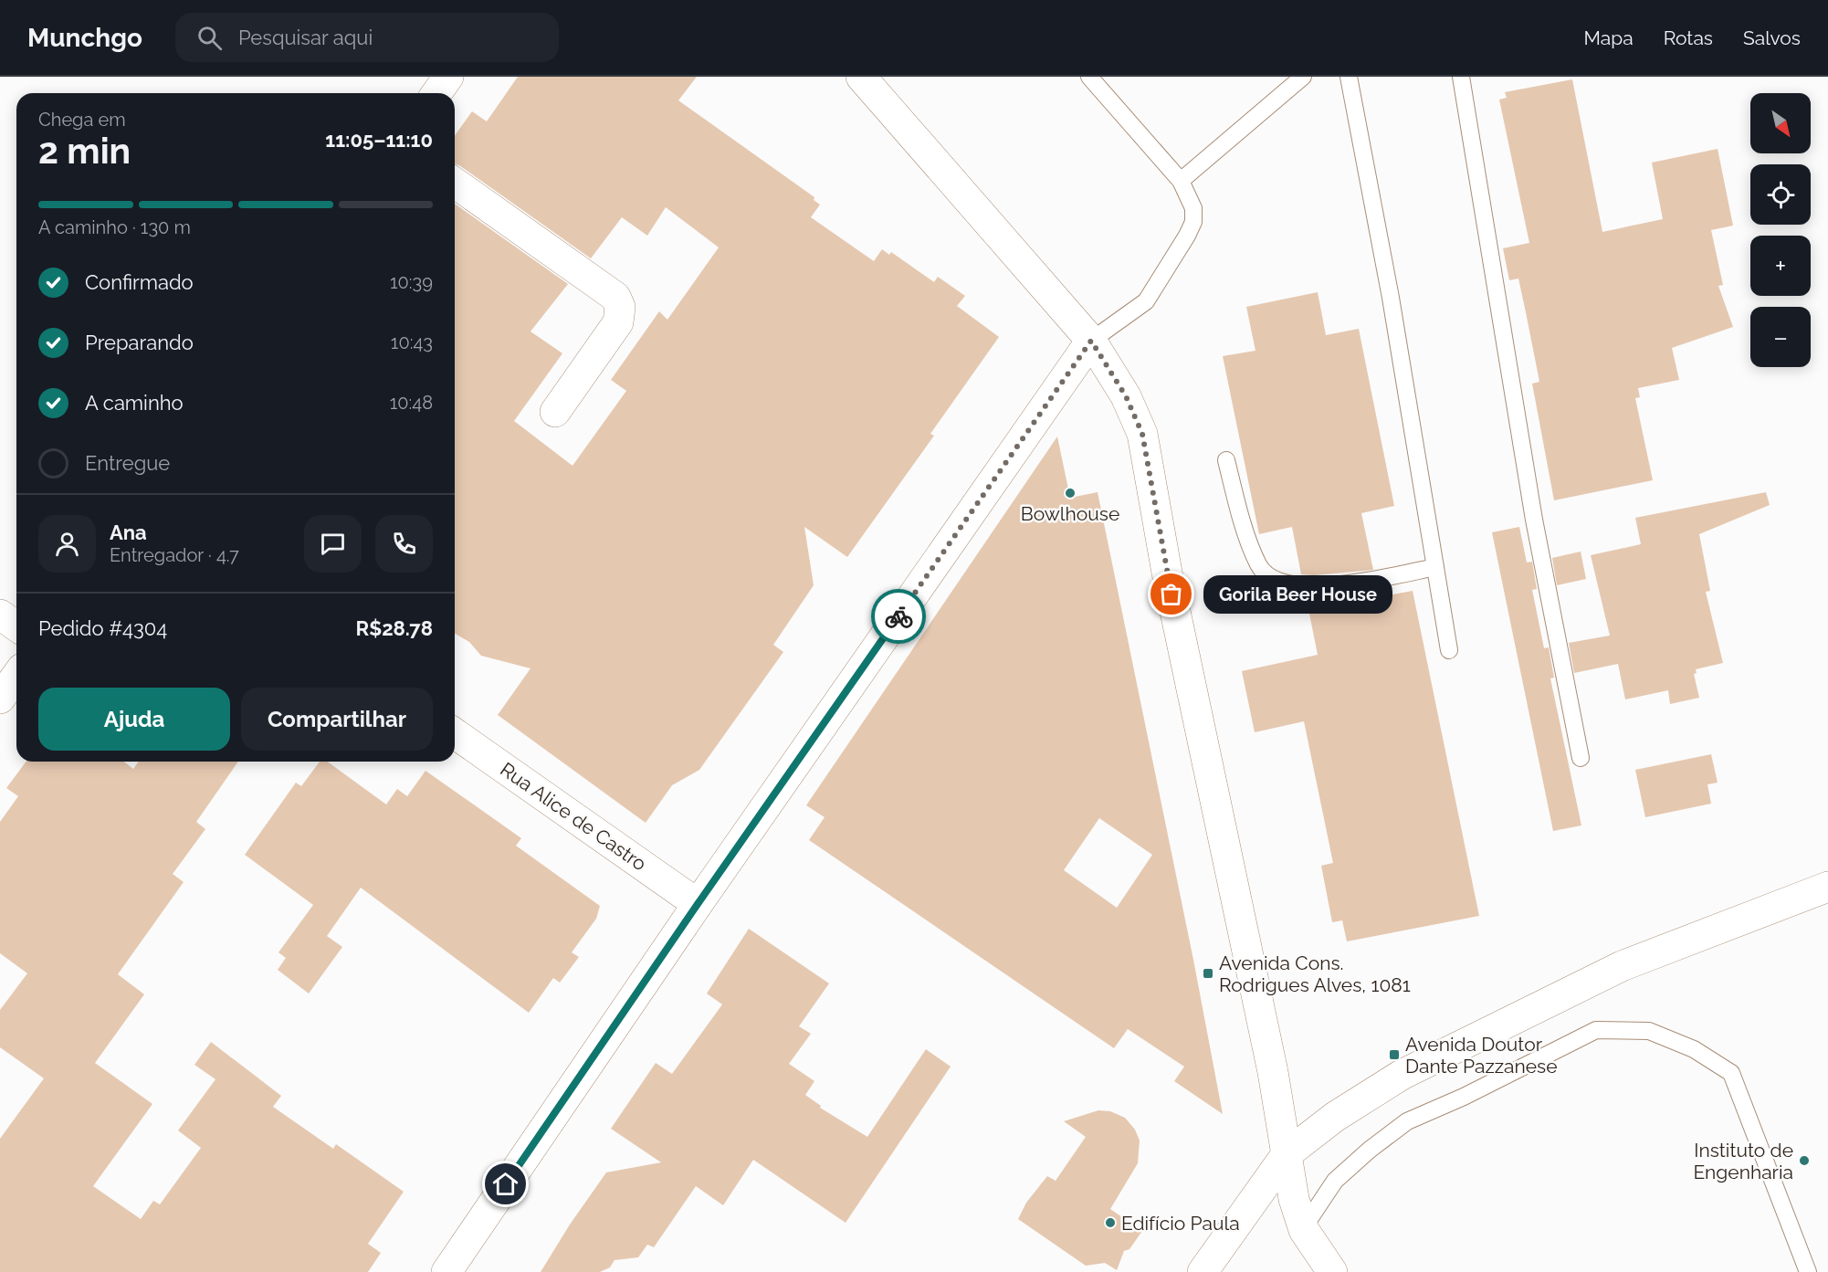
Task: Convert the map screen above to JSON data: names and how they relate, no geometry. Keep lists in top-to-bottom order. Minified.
{"streets":{"street":["Rua Alice de Castro"]},"places":{"other":["Bowlhouse","Gorila Beer House","Instituto de Engenharia","Edifício Paula"],"transit":["Avenida Cons. Rodrigues Alves, 1081","Avenida Doutor Dante Pazzanese"]},"north":"bottom right","page":{"header":"Munchgo","search":"Pesquisar aqui","nav":["Mapa","Rotas","Salvos"],"map_buttons":["+","−"],"heading":["2 min","Chega em","11:05–11:10"],"panel":["Ana","Entregador · 4.7","Pedido #4304","R$28.78"],"bar":"A caminho · 130 m","list":[["Confirmado","10:39"],["Preparando","10:43"],["A caminho","10:48"],"Entregue"],"bubble":"Gorila Beer House","buttons":["Ajuda","Compartilhar"]}}
